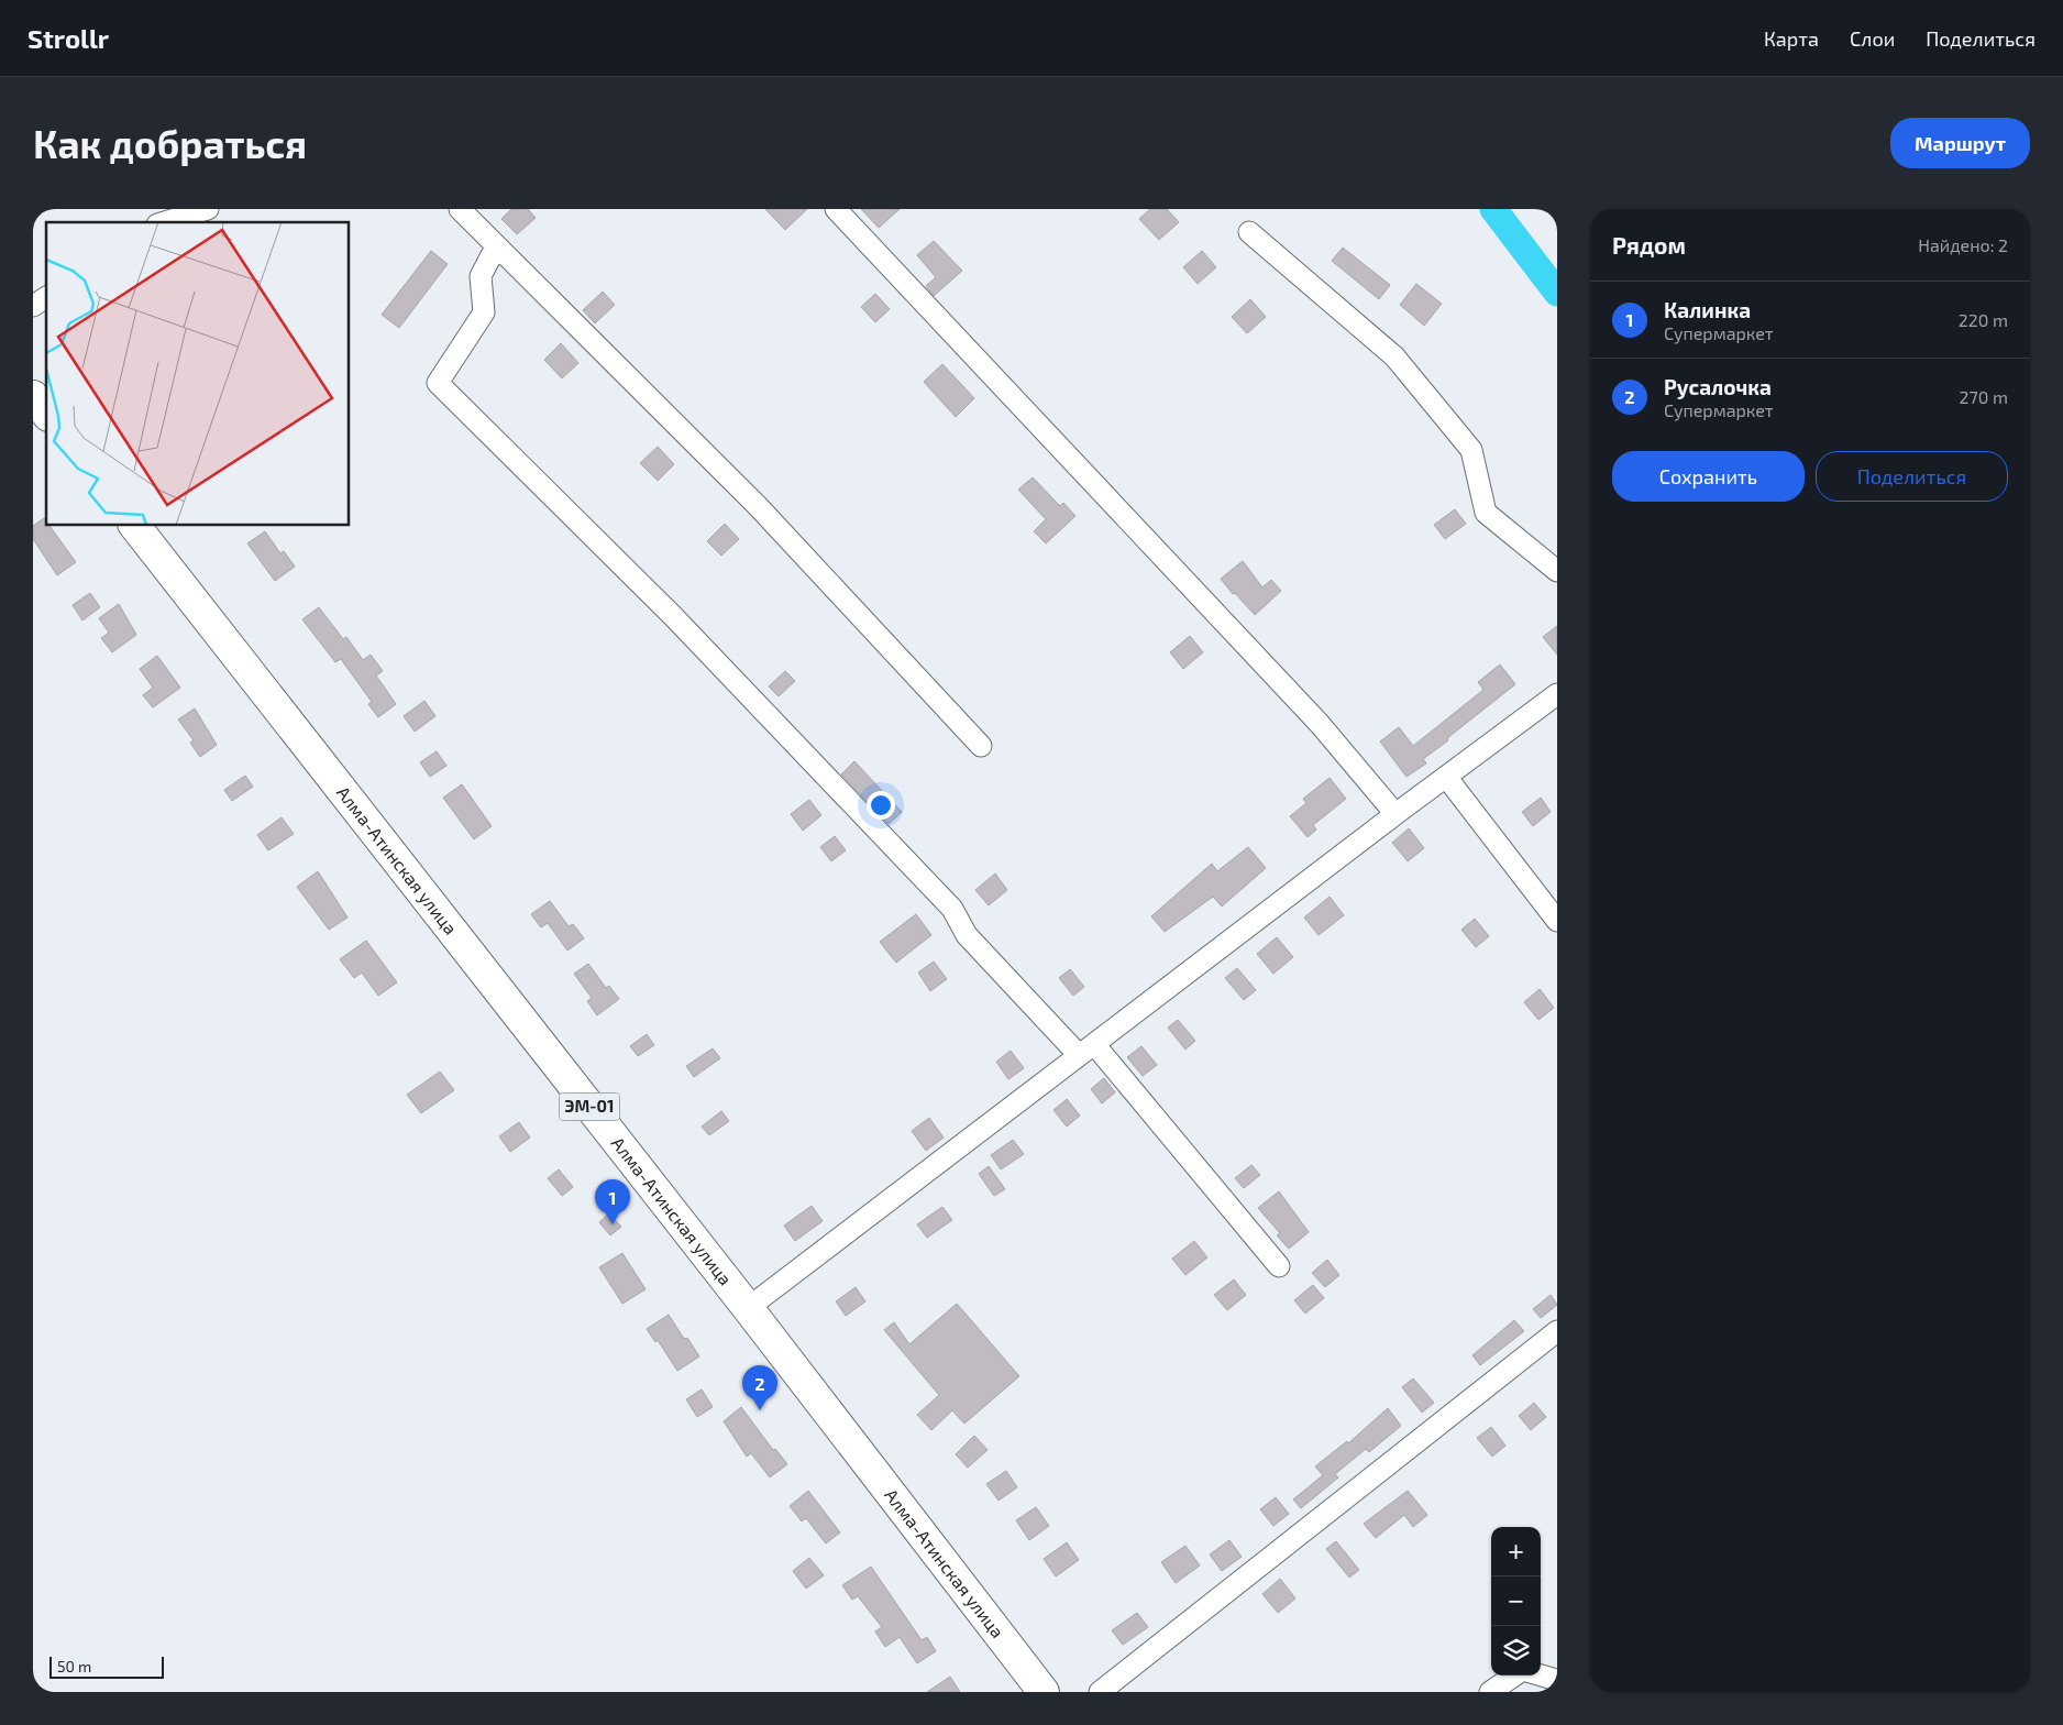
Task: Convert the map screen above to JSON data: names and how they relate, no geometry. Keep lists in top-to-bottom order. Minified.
{"streets":{"highway":["Алма-Атинская улица","ЭМ-01"]},"scale_bar":"50 m","page":{"header":"Strollr","nav":["Карта","Слои","Поделиться"],"buttons":["Маршрут",["Сохранить","Поделиться"]],"title":"Как добраться","heading":["Рядом","Найдено: 2"],"list":[{"mark":"1","name":"Калинка","note":"Супермаркет","value":"220 m"},{"mark":"2","name":"Русалочка","note":"Супермаркет","value":"270 m"}],"pins":["1","2"],"map_buttons":["+","−"],"scale":"50 m"}}
